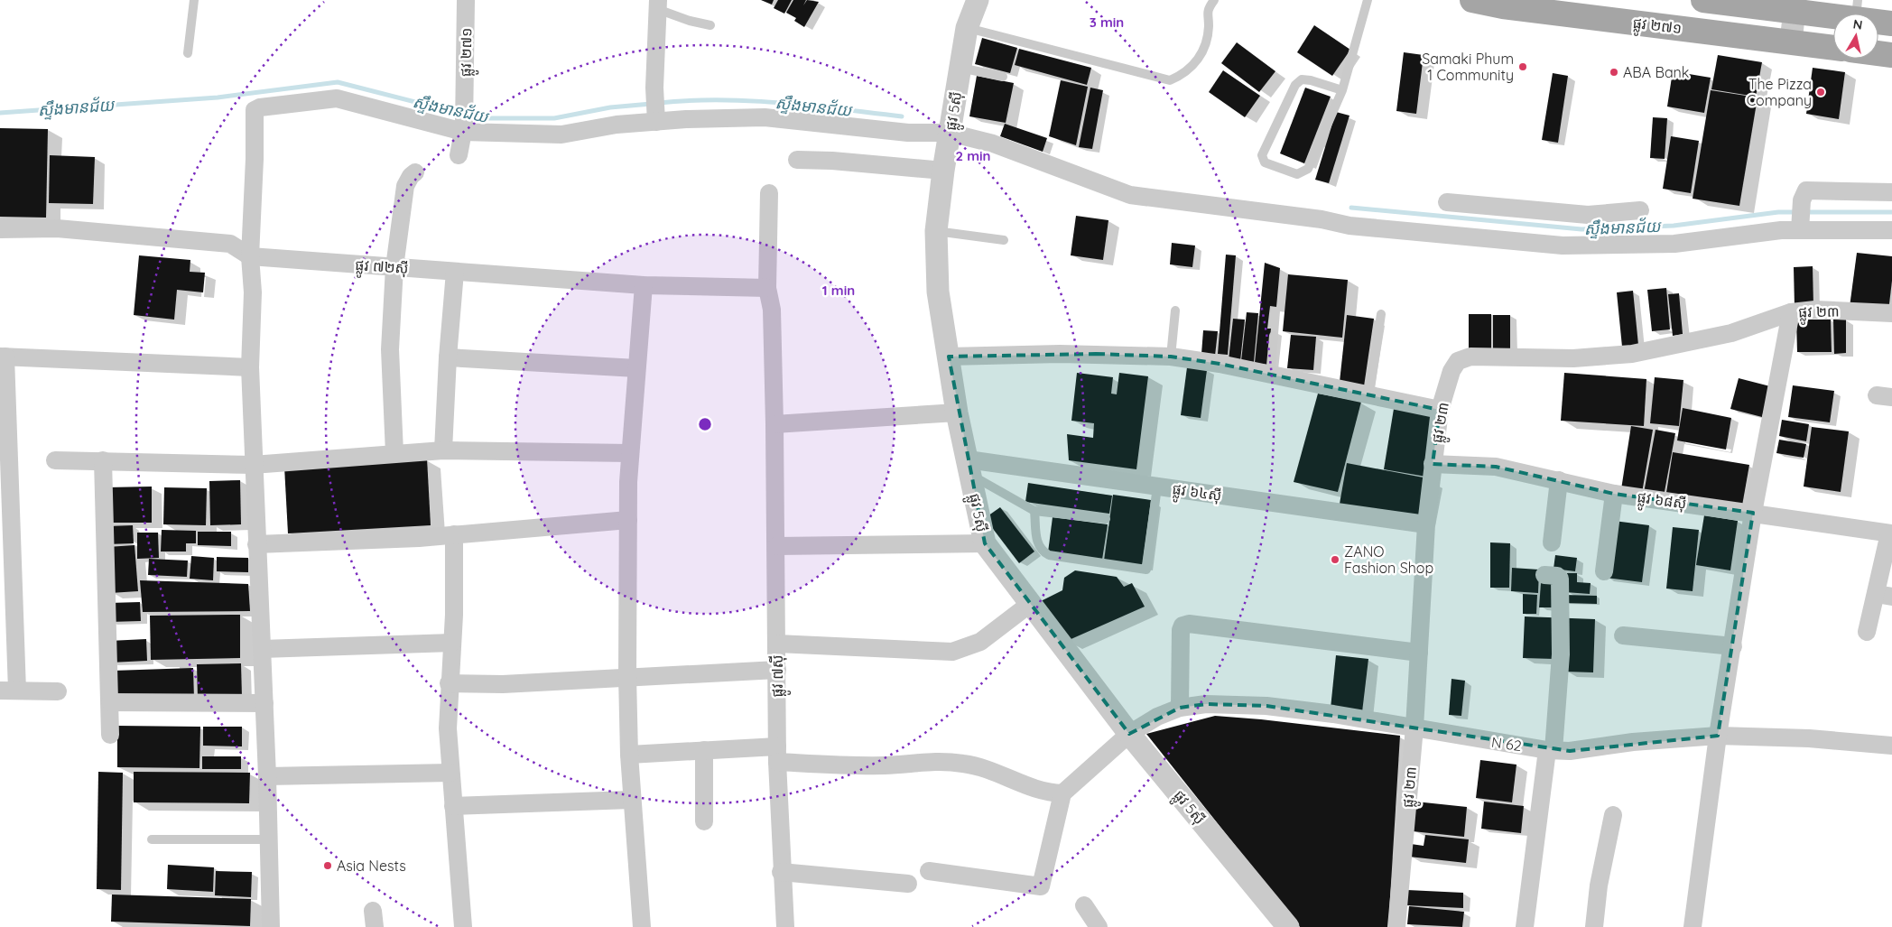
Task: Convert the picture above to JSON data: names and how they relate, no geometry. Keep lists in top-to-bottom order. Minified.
{"streets":{"main road":["ផ្លូវ ២៧១"],"street":["ផ្លូវ 5ស៊ី","ផ្លូវ ៧២ស៊ី","ផ្លូវ ២៣","ផ្លូវ ៦៤ស៊ី","ផ្លូវ ៦៨ស៊ី","ផ្លូវ ៧ស៊ី","N 62"]},"crossings":[["ផ្លូវ 5ស៊ី","ផ្លូវ ៦៤ស៊ី"],["ផ្លូវ 5ស៊ី","N 62"],["ផ្លូវ ៧២ស៊ី","ផ្លូវ ៧ស៊ី"],["ផ្លូវ ២៣","ផ្លូវ ៦៤ស៊ី"],["ផ្លូវ ២៣","ផ្លូវ ៦៨ស៊ី"],["ផ្លូវ ២៣","N 62"]],"water":["ស្ទឹងមានជ័យ"],"places":["Samaki Phum 1 Community","ABA Bank","The Pizza Company","ZANO Fashion Shop","Asia Nests"],"north":"top","rings":["3 min","2 min","1 min"]}
